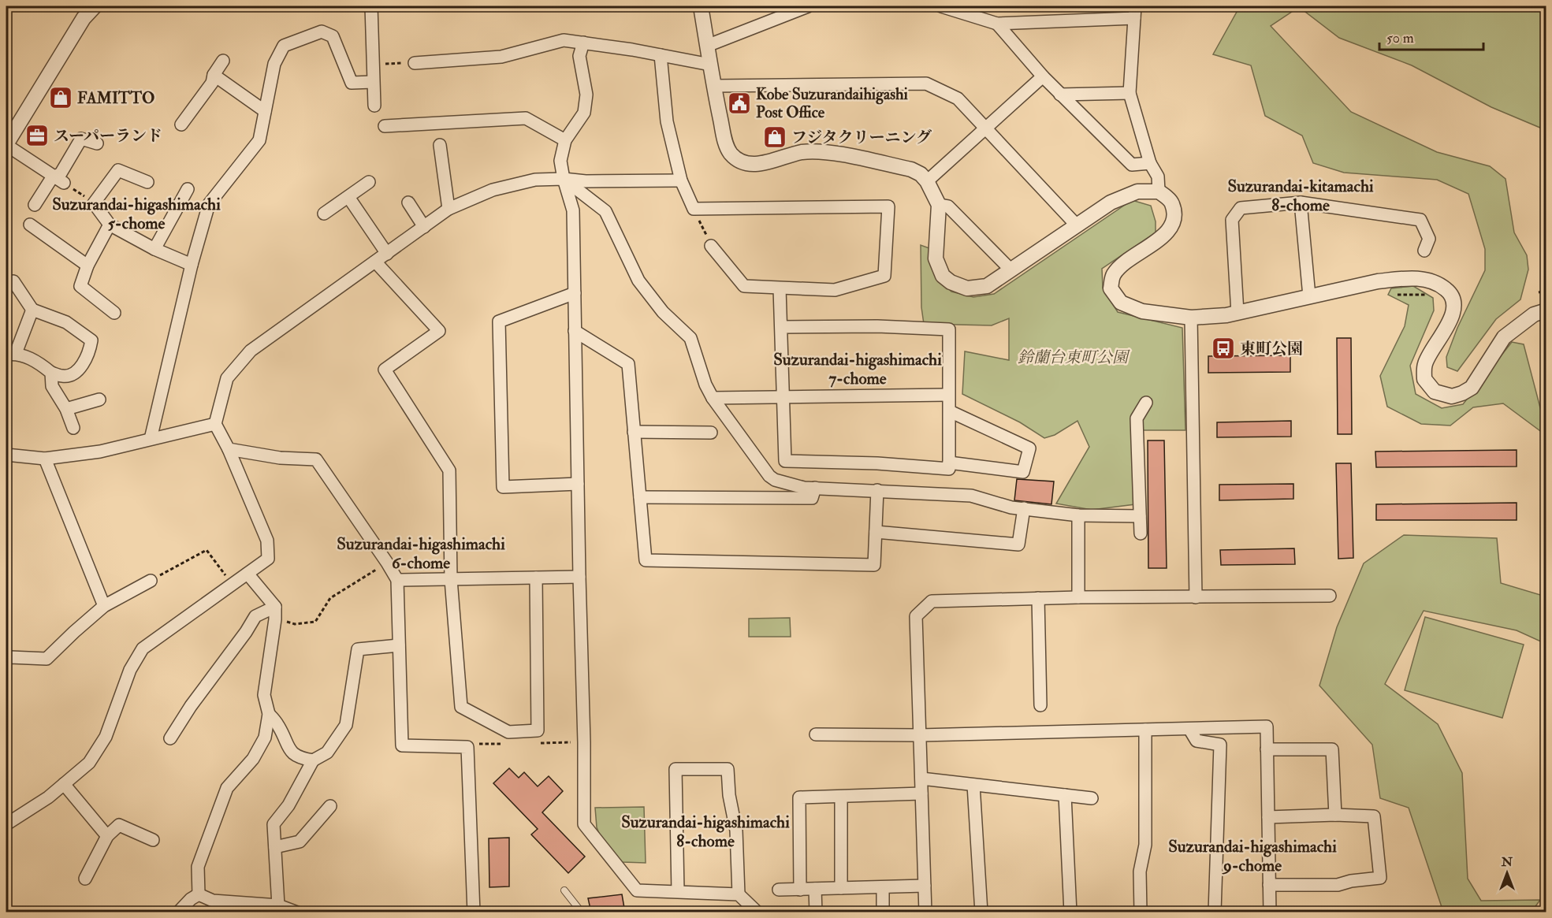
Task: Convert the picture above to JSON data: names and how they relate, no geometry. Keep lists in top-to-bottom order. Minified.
{"districts":["Suzurandai-kitamachi 8-chome","Suzurandai-higashimachi 5-chome","Suzurandai-higashimachi 7-chome","Suzurandai-higashimachi 6-chome","Suzurandai-higashimachi 8-chome","Suzurandai-higashimachi 9-chome"],"parks":["鈴蘭台東町公園"],"places":{"shop":["FAMITTO","フジタクリーニング"],"public building":["Kobe Suzurandaihigashi Post Office"],"office":["スーパーランド"],"bus stop":["東町公園"]},"scale_bar":"50 m","north":"top"}
